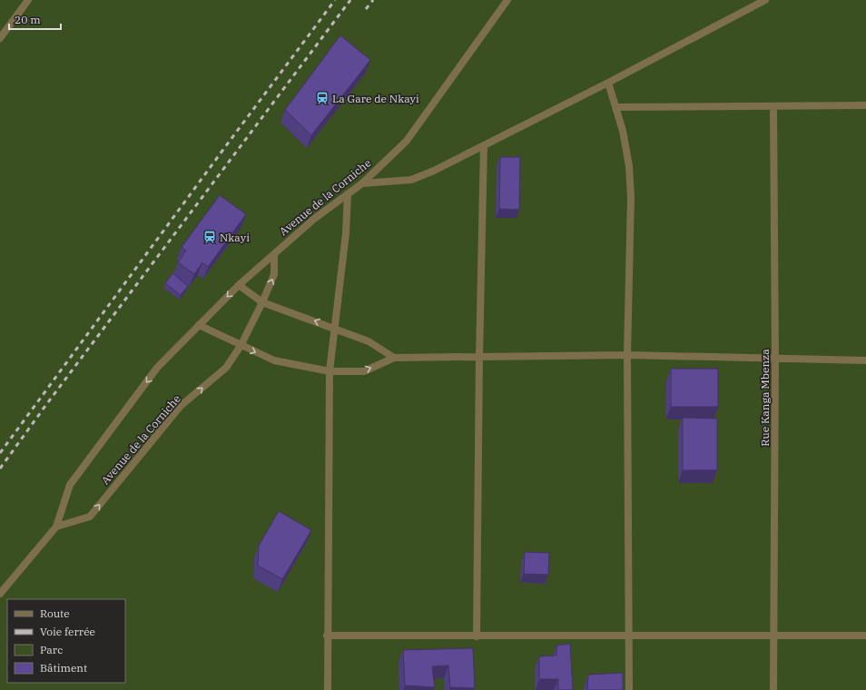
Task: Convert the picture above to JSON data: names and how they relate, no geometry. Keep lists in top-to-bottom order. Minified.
{"streets":{"street":["Avenue de la Corniche","Rue Kanga Mbenza"]},"places":{"station":["La Gare de Nkayi","Nkayi"]},"legend":["Route","Voie ferrée","Parc","Bâtiment"],"scale_bar":"20 m"}
